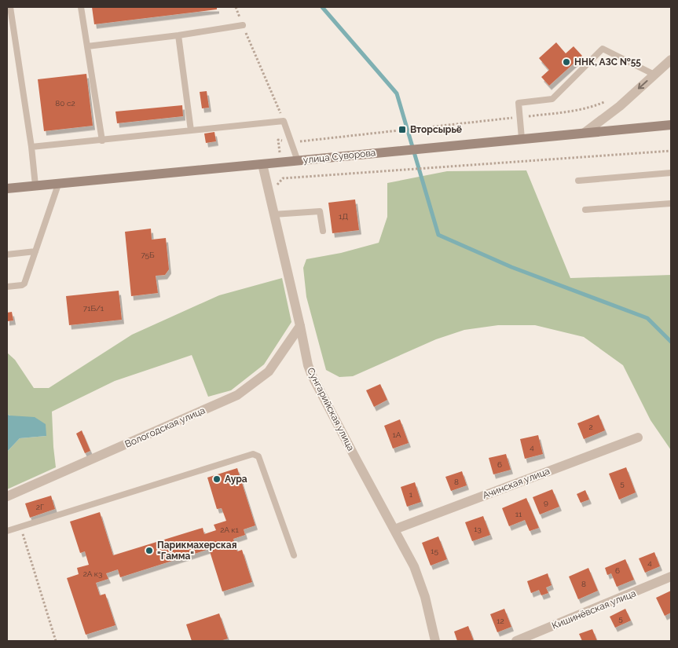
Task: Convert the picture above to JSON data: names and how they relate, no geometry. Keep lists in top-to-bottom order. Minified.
{"streets":{"main road":["улица Суворова"],"street":["Сунгарийская улица","Вологодская улица","Ачинская улица","Кишинёвская улица"]},"crossings":[["улица Суворова","Сунгарийская улица"],["Сунгарийская улица","Вологодская улица"],["Сунгарийская улица","Ачинская улица"]],"places":{"other":["ННК, АЗС №55","Аура","Парикмахерская \"Гамма\""],"transit":["Вторсырьё"]},"house_numbers":["80 с2","1Д","75Б","71Б/1","2","1А","4","6","8","5","1","9","2Г","11","13","2А к1","15","4","6","2А к3","8","5","12"]}
